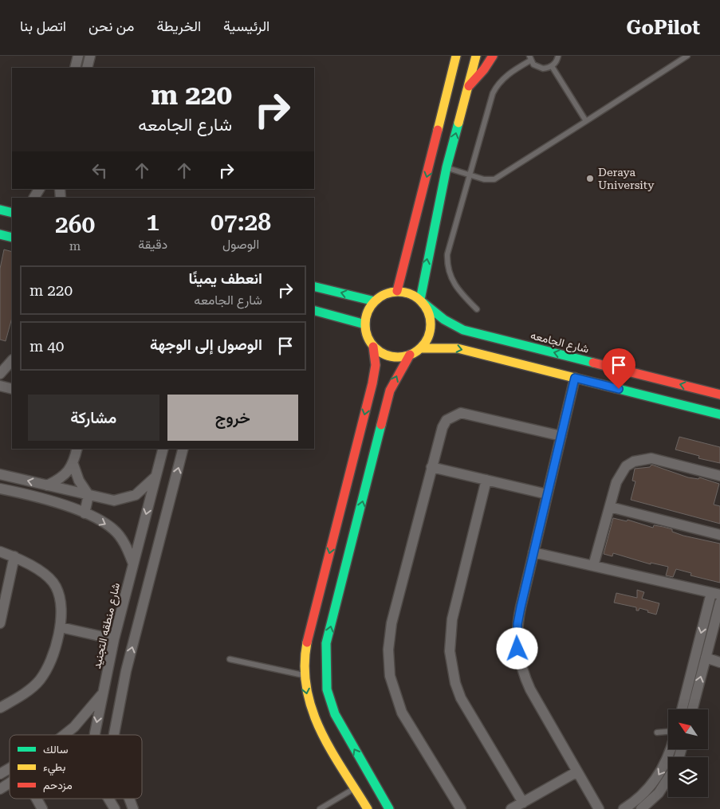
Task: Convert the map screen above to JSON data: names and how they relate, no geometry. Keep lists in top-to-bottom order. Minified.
{"streets":{"street":["شارع الجامعه","شارع منطقه التجنيد"]},"places":["Deraya University"],"legend":["سالك","بطيء","مزدحم"],"north":"top left","page":{"header":"GoPilot","nav":["الرئيسية","الخريطة","من نحن","اتصل بنا"],"turn":["220 m","شارع الجامعه"],"eta":["07:28","الوصول","1","دقيقة","260","m"],"list":[{"name":"انعطف يمينًا","note":"شارع الجامعه","value":"220 m"},{"name":"الوصول إلى الوجهة","value":"40 m"}],"buttons":["خروج","مشاركة"]}}
